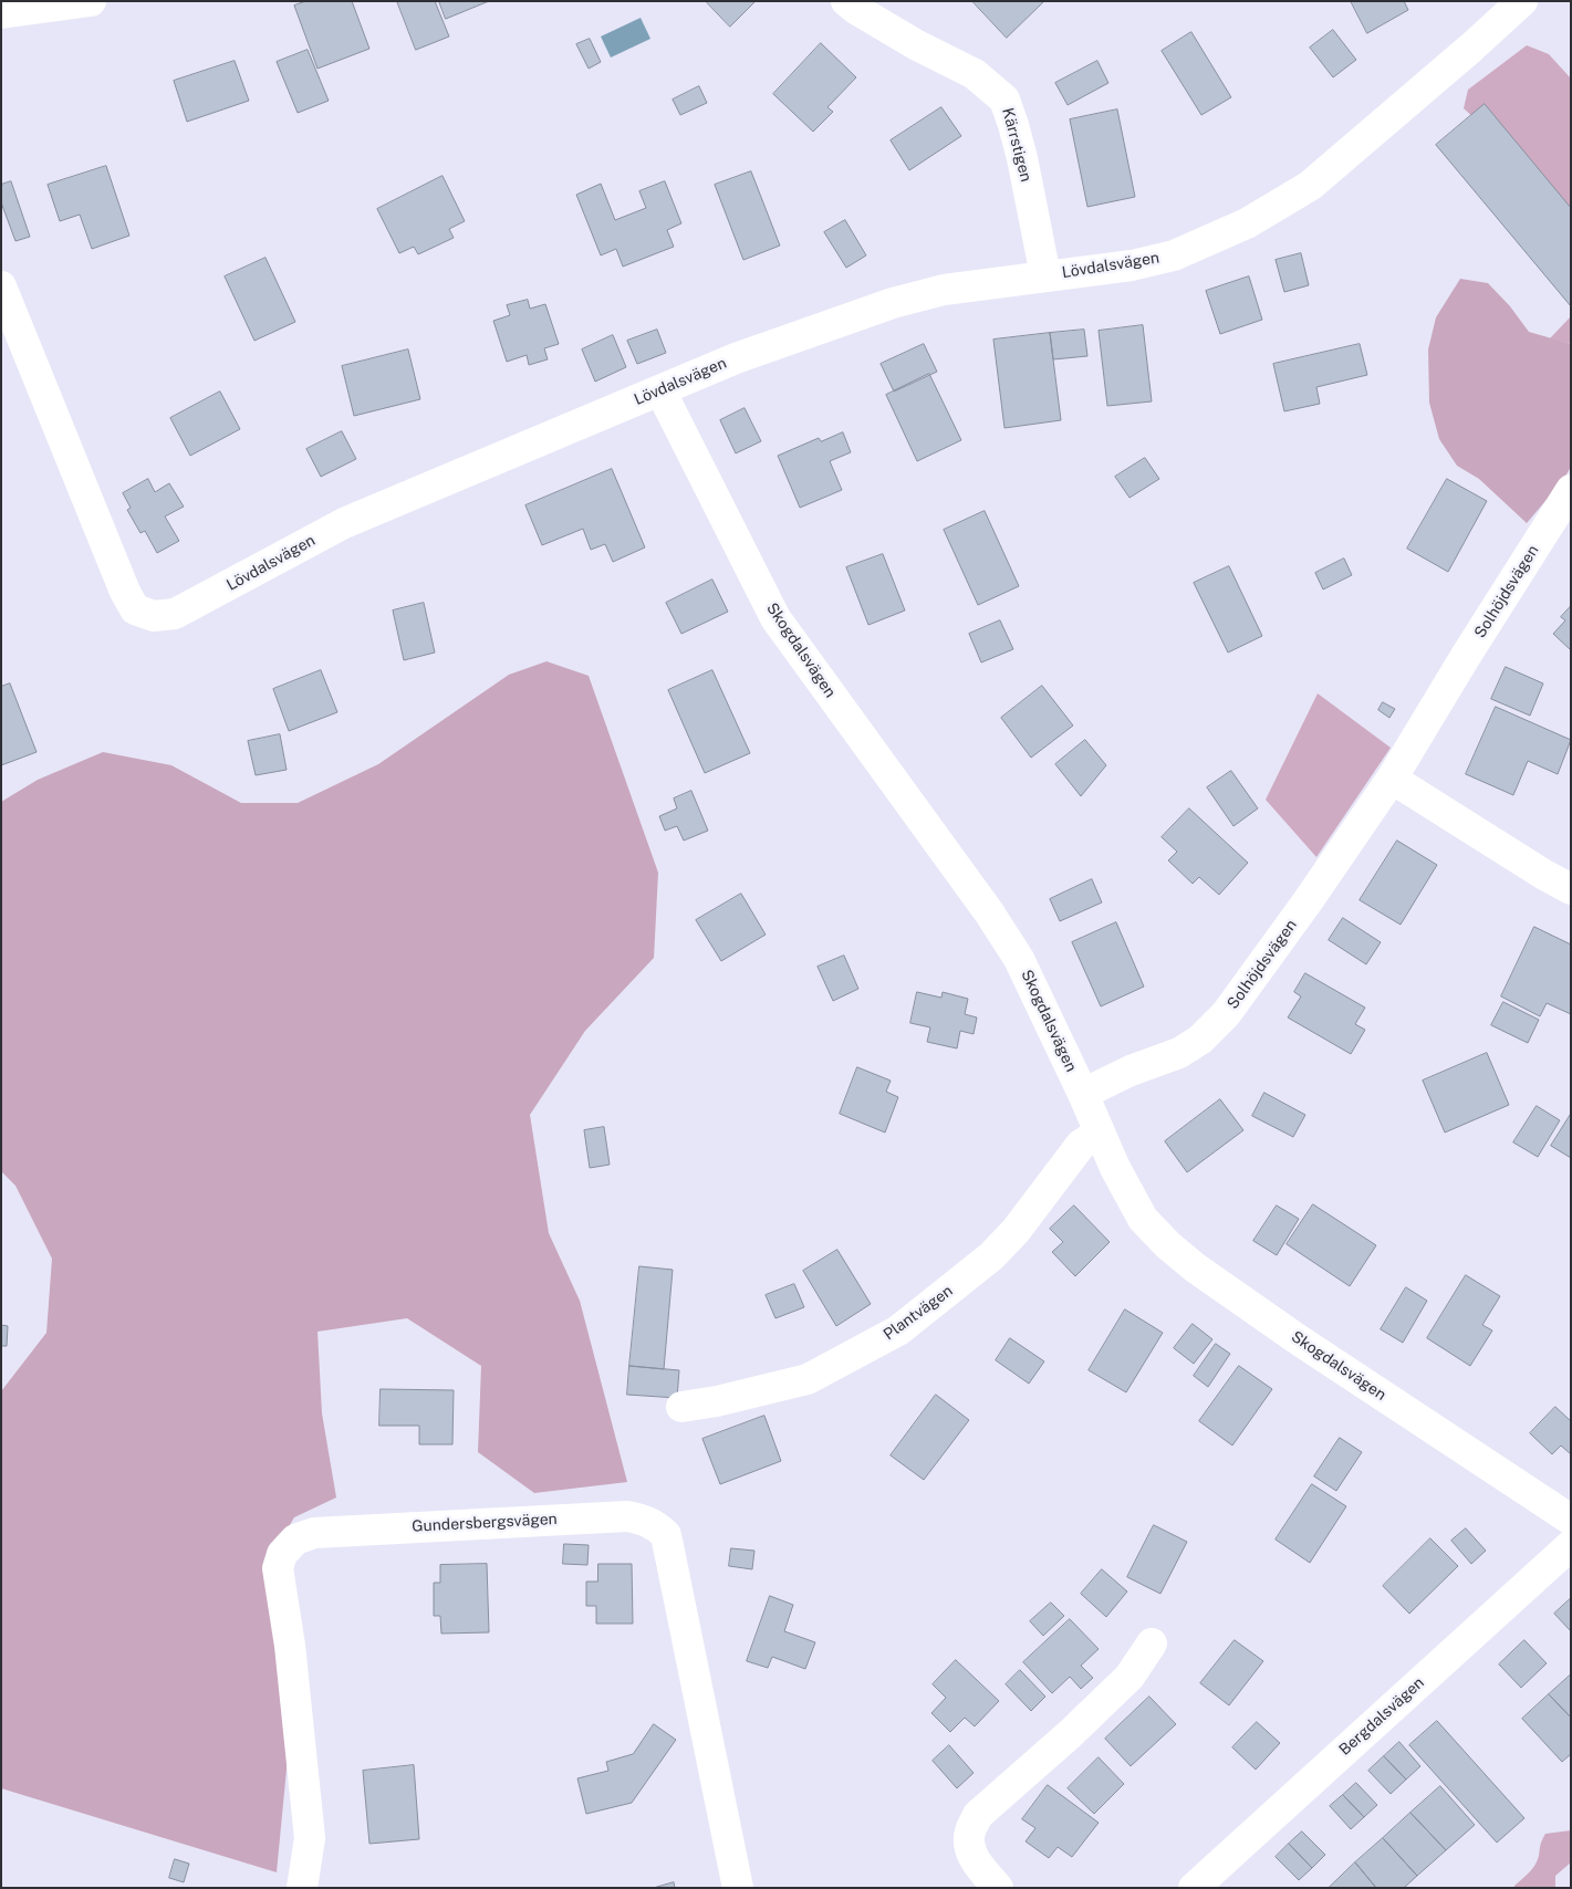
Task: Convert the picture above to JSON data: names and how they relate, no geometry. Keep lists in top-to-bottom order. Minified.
{"streets":{"street":["Kärrstigen","Lövdalsvägen","Solhöjdsvägen","Skogdalsvägen","Plantvägen","Gundersbergsvägen","Bergdalsvägen"]},"crossings":[["Kärrstigen","Lövdalsvägen"],["Lövdalsvägen","Skogdalsvägen"],["Solhöjdsvägen","Skogdalsvägen"],["Skogdalsvägen","Plantvägen"]]}
